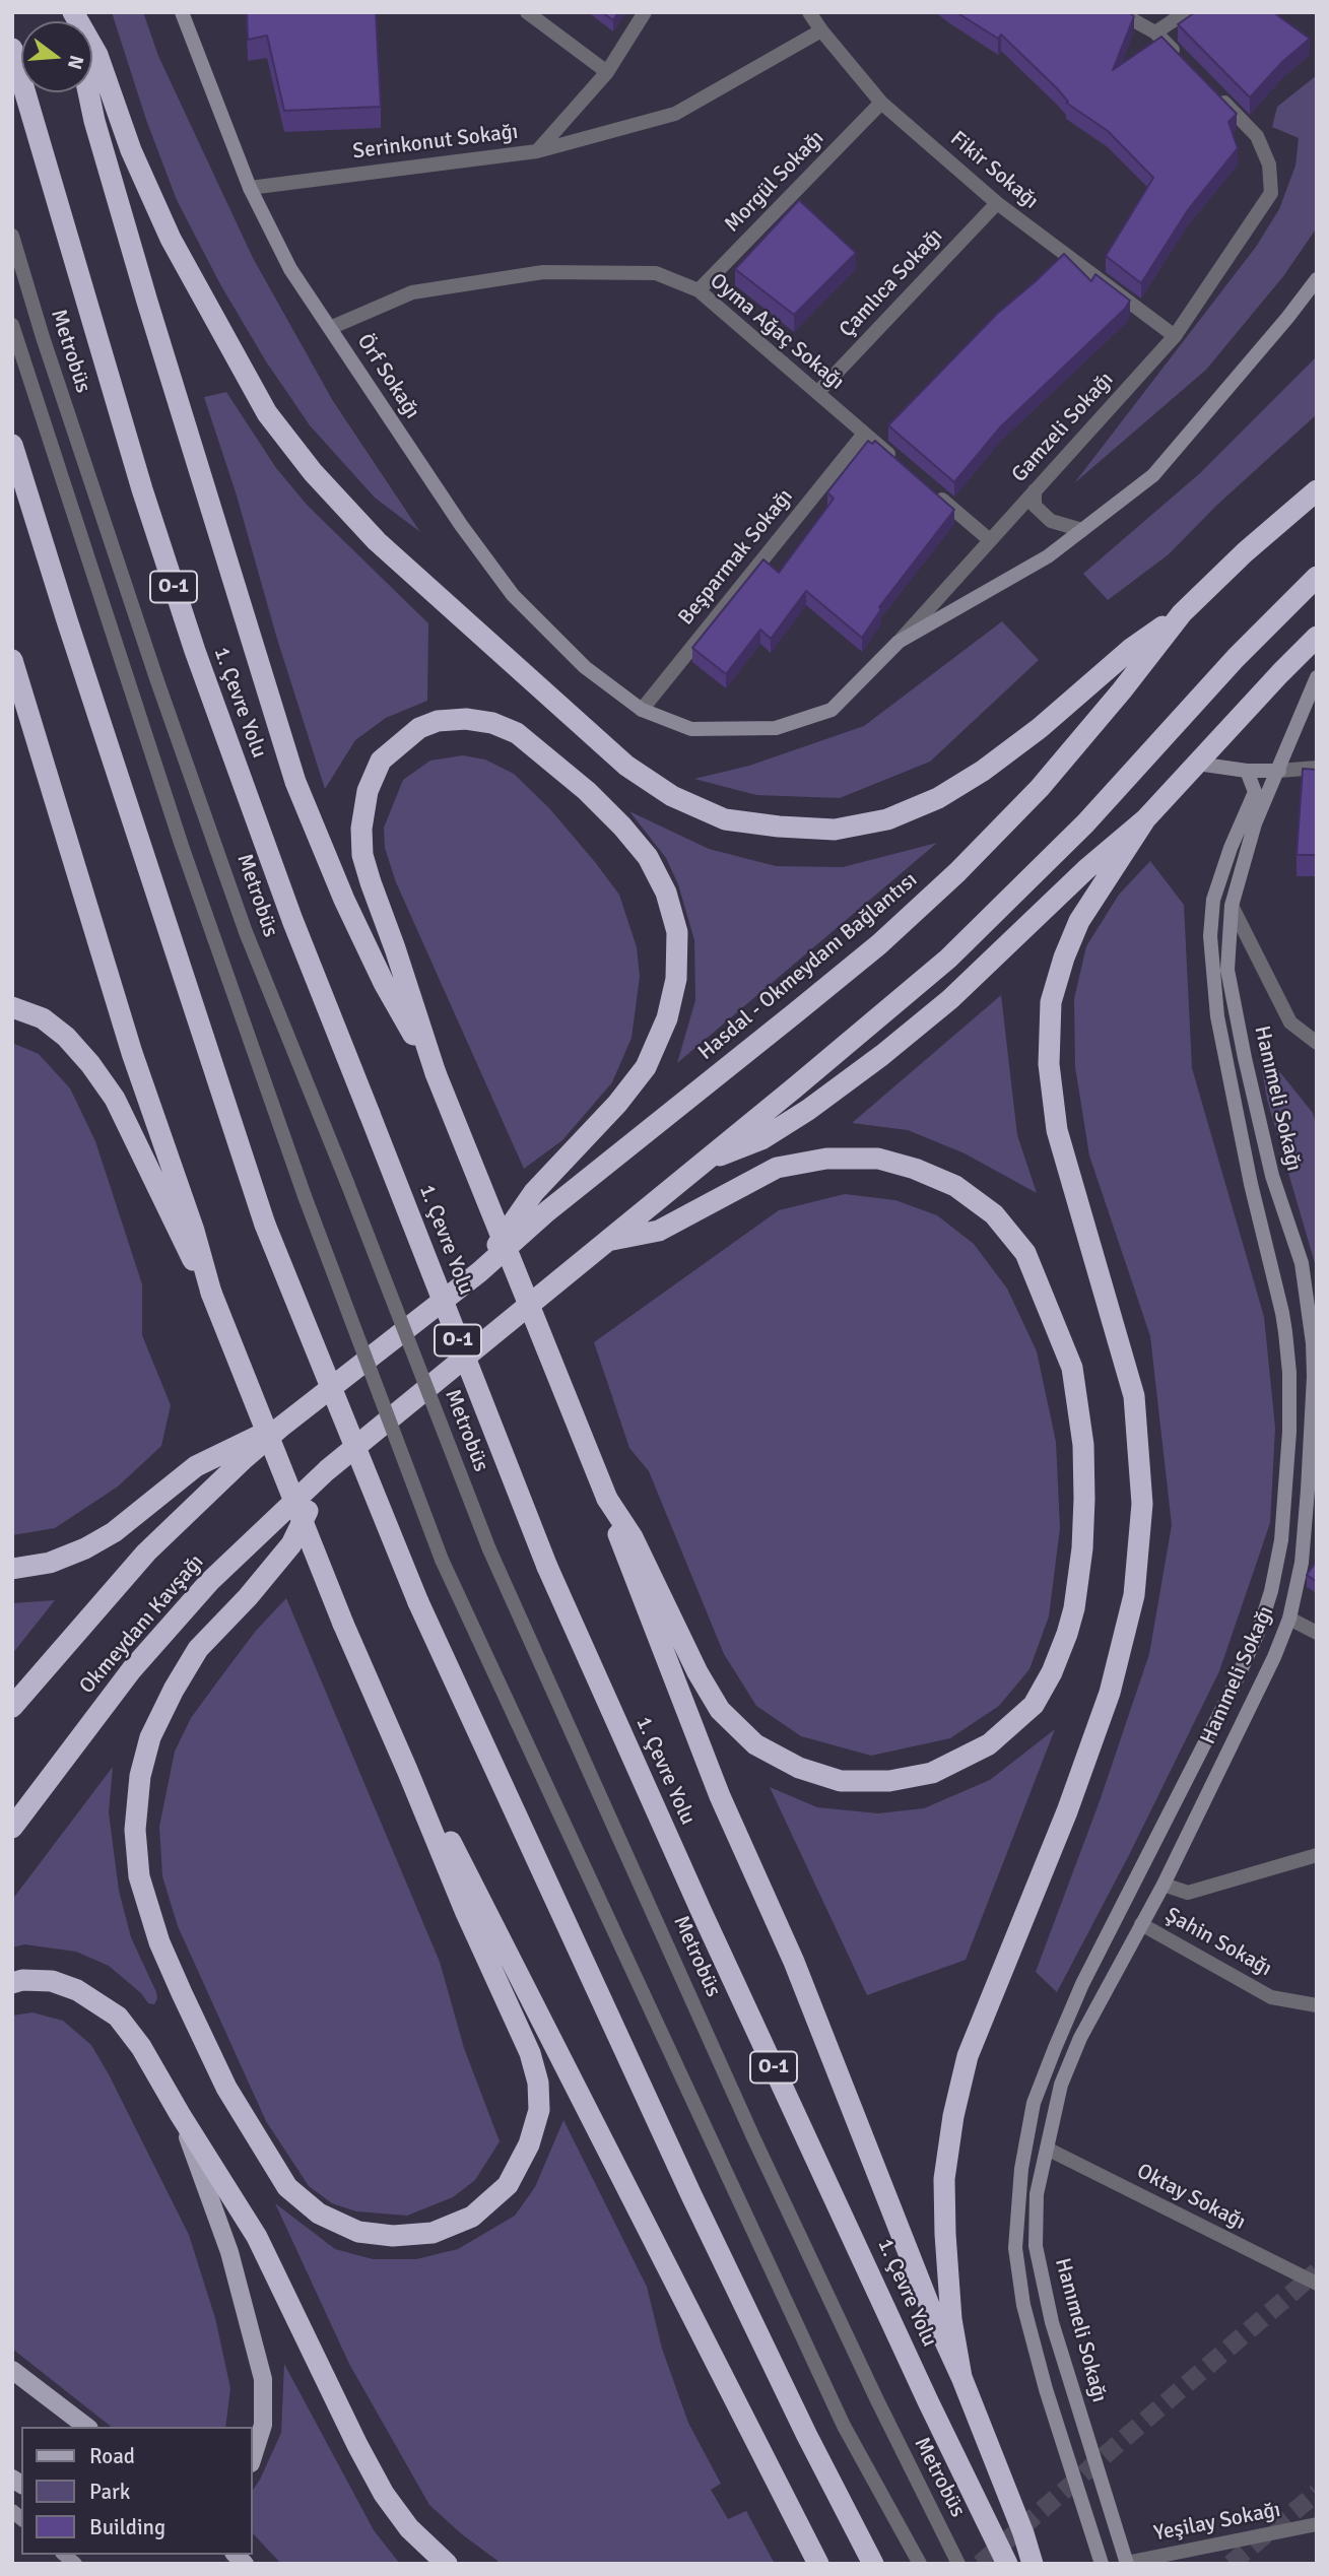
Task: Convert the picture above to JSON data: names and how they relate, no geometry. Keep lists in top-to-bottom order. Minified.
{"streets":{"highway":["O-1","1. Çevre Yolu","Hasdal - Okmeydanı Bağlantısı","Okmeydanı Kavşağı"],"main road":["Örf Sokağı","Gamzeli Sokağı","Hanımeli Sokağı"],"street":["Serinkonut Sokağı","Fikir Sokağı","Morgül Sokağı","Çamlıca Sokağı","Oyma Ağaç Sokağı","Metrobüs","Beşparmak Sokağı","Şahin Sokağı","Oktay Sokağı","Yeşilay Sokağı"]},"crossings":[["Serinkonut Sokağı","Örf Sokağı"],["Fikir Sokağı","Morgül Sokağı"],["Fikir Sokağı","Çamlıca Sokağı"],["Fikir Sokağı","Gamzeli Sokağı"],["Morgül Sokağı","Oyma Ağaç Sokağı"],["Çamlıca Sokağı","Oyma Ağaç Sokağı"],["Oyma Ağaç Sokağı","Örf Sokağı"],["Oyma Ağaç Sokağı","Beşparmak Sokağı"],["Örf Sokağı","Gamzeli Sokağı"],["Örf Sokağı","Beşparmak Sokağı"],["Gamzeli Sokağı","Beşparmak Sokağı"],["Hasdal - Okmeydanı Bağlantısı","Okmeydanı Kavşağı"],["Hanımeli Sokağı","Şahin Sokağı"],["Hanımeli Sokağı","Oktay Sokağı"],["Hanımeli Sokağı","Yeşilay Sokağı"]],"legend":["Road","Park","Building"],"north":"right"}
